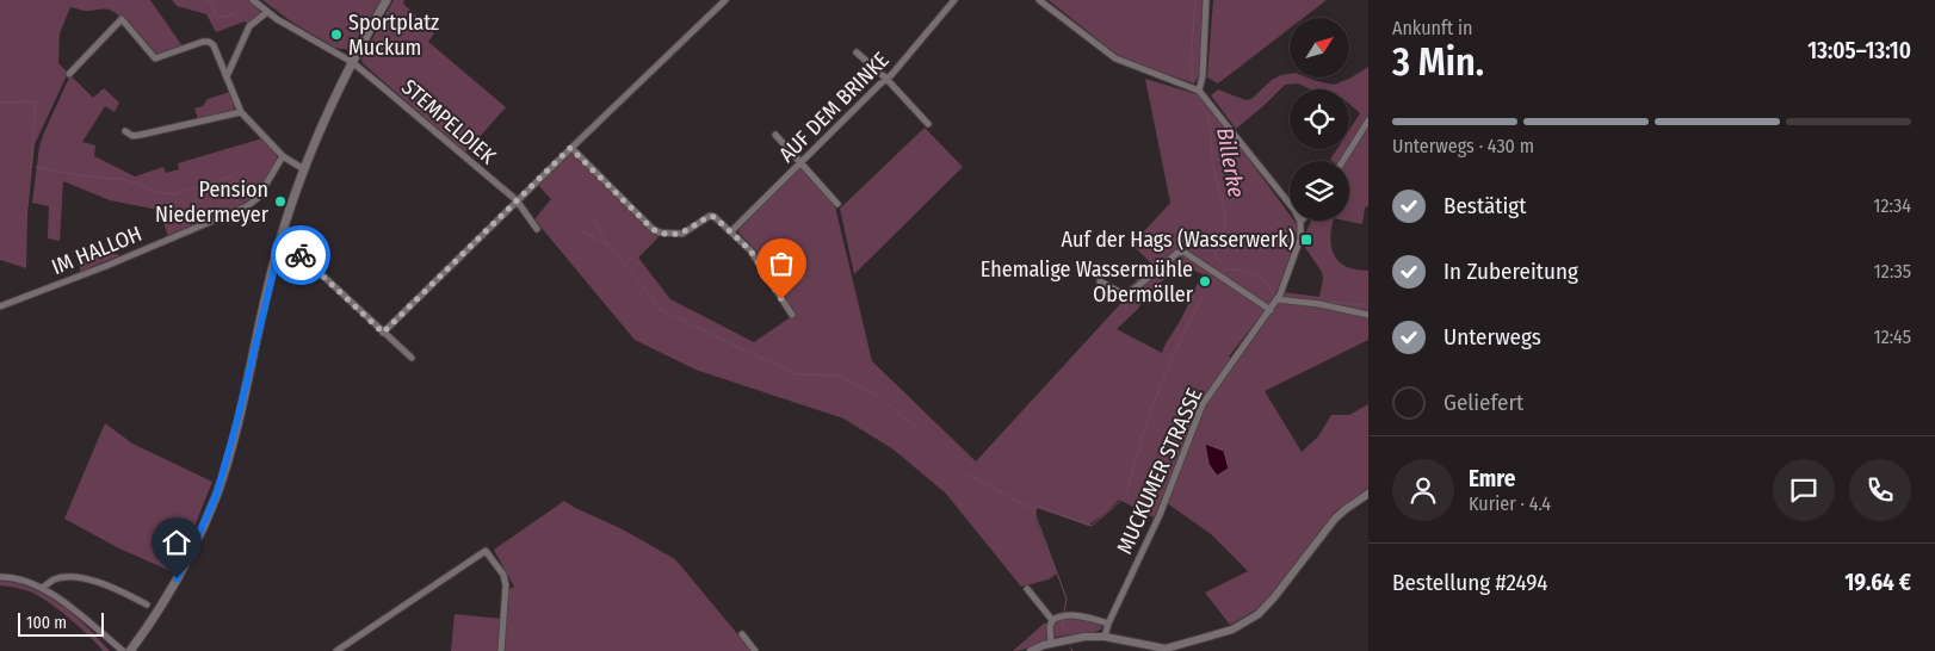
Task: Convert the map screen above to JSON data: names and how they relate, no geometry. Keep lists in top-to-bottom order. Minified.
{"streets":{"street":["AUF DEM BRINKE","STEMPELDIEK","IM HALLOH","MUCKUMER STRASSE"]},"water":["Billerke"],"places":{"other":["Sportplatz Muckum","Pension Niedermeyer","Ehemalige Wassermühle Obermöller"],"transit":["Auf der Hags (Wasserwerk)"]},"scale_bar":"100 m","north":"top right","page":{"heading":["3 Min.","Ankunft in","13:05–13:10"],"panel":["Emre","Kurier · 4.4","Bestellung #2494","19.64 €"],"bar":"Unterwegs · 430 m","list":[["Bestätigt","12:34"],["In Zubereitung","12:35"],["Unterwegs","12:45"],"Geliefert"],"scale":"100 m"}}
